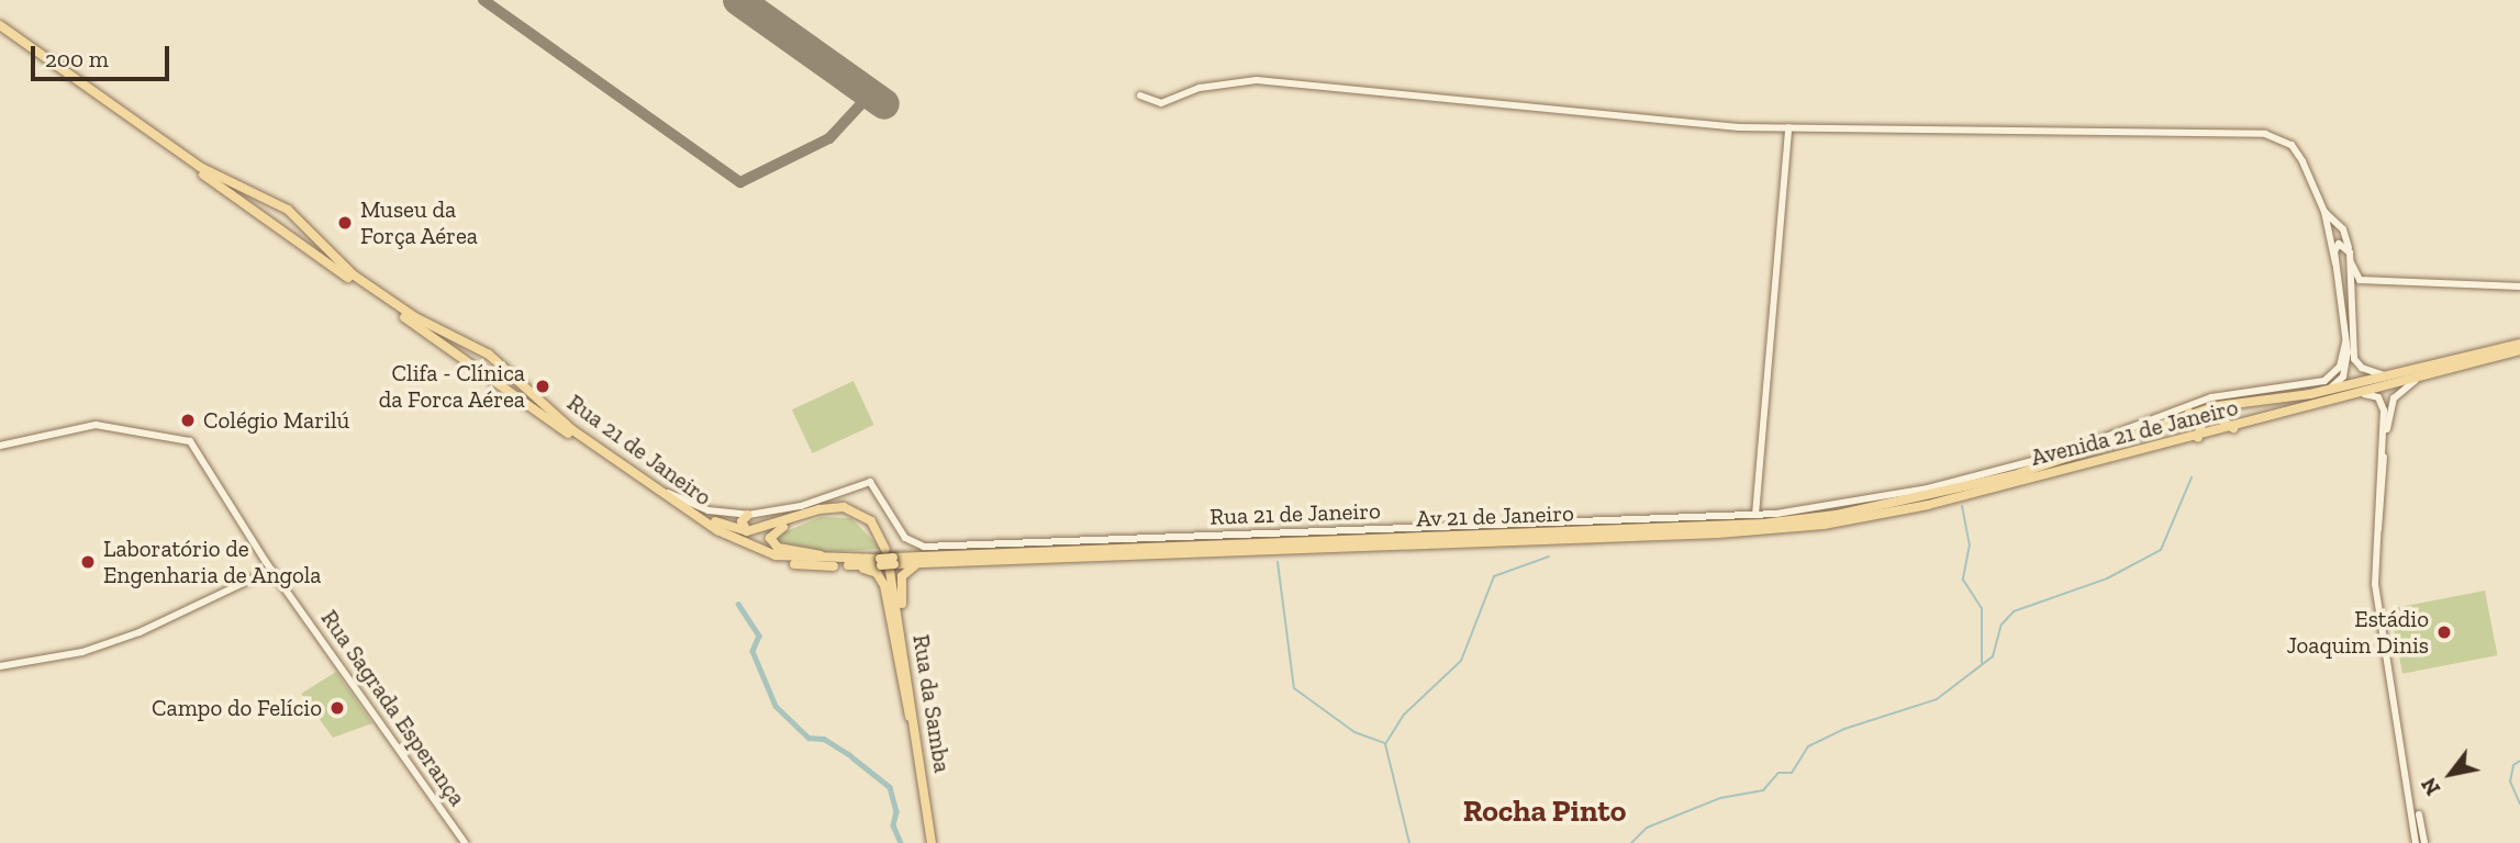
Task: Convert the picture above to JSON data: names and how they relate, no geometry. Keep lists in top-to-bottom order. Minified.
{"streets":{"main road":["Avenida 21 de Janeiro","Rua 21 de Janeiro","Av 21 de Janeiro","Rua da Samba"],"street":["Rua Sagrada Esperança"]},"crossings":[["Avenida 21 de Janeiro","Rua 21 de Janeiro"],["Avenida 21 de Janeiro","Av 21 de Janeiro"],["Rua 21 de Janeiro","Av 21 de Janeiro"],["Rua 21 de Janeiro","Rua da Samba"]],"districts":["Rocha Pinto"],"places":["Museu da Força Aérea","Clifa - Clínica da Forca Aérea","Colégio Marilú","Laboratório de Engenharia de Angola","Estádio Joaquim Dinis","Campo do Felício"],"scale_bar":"200 m","north":"bottom left"}
